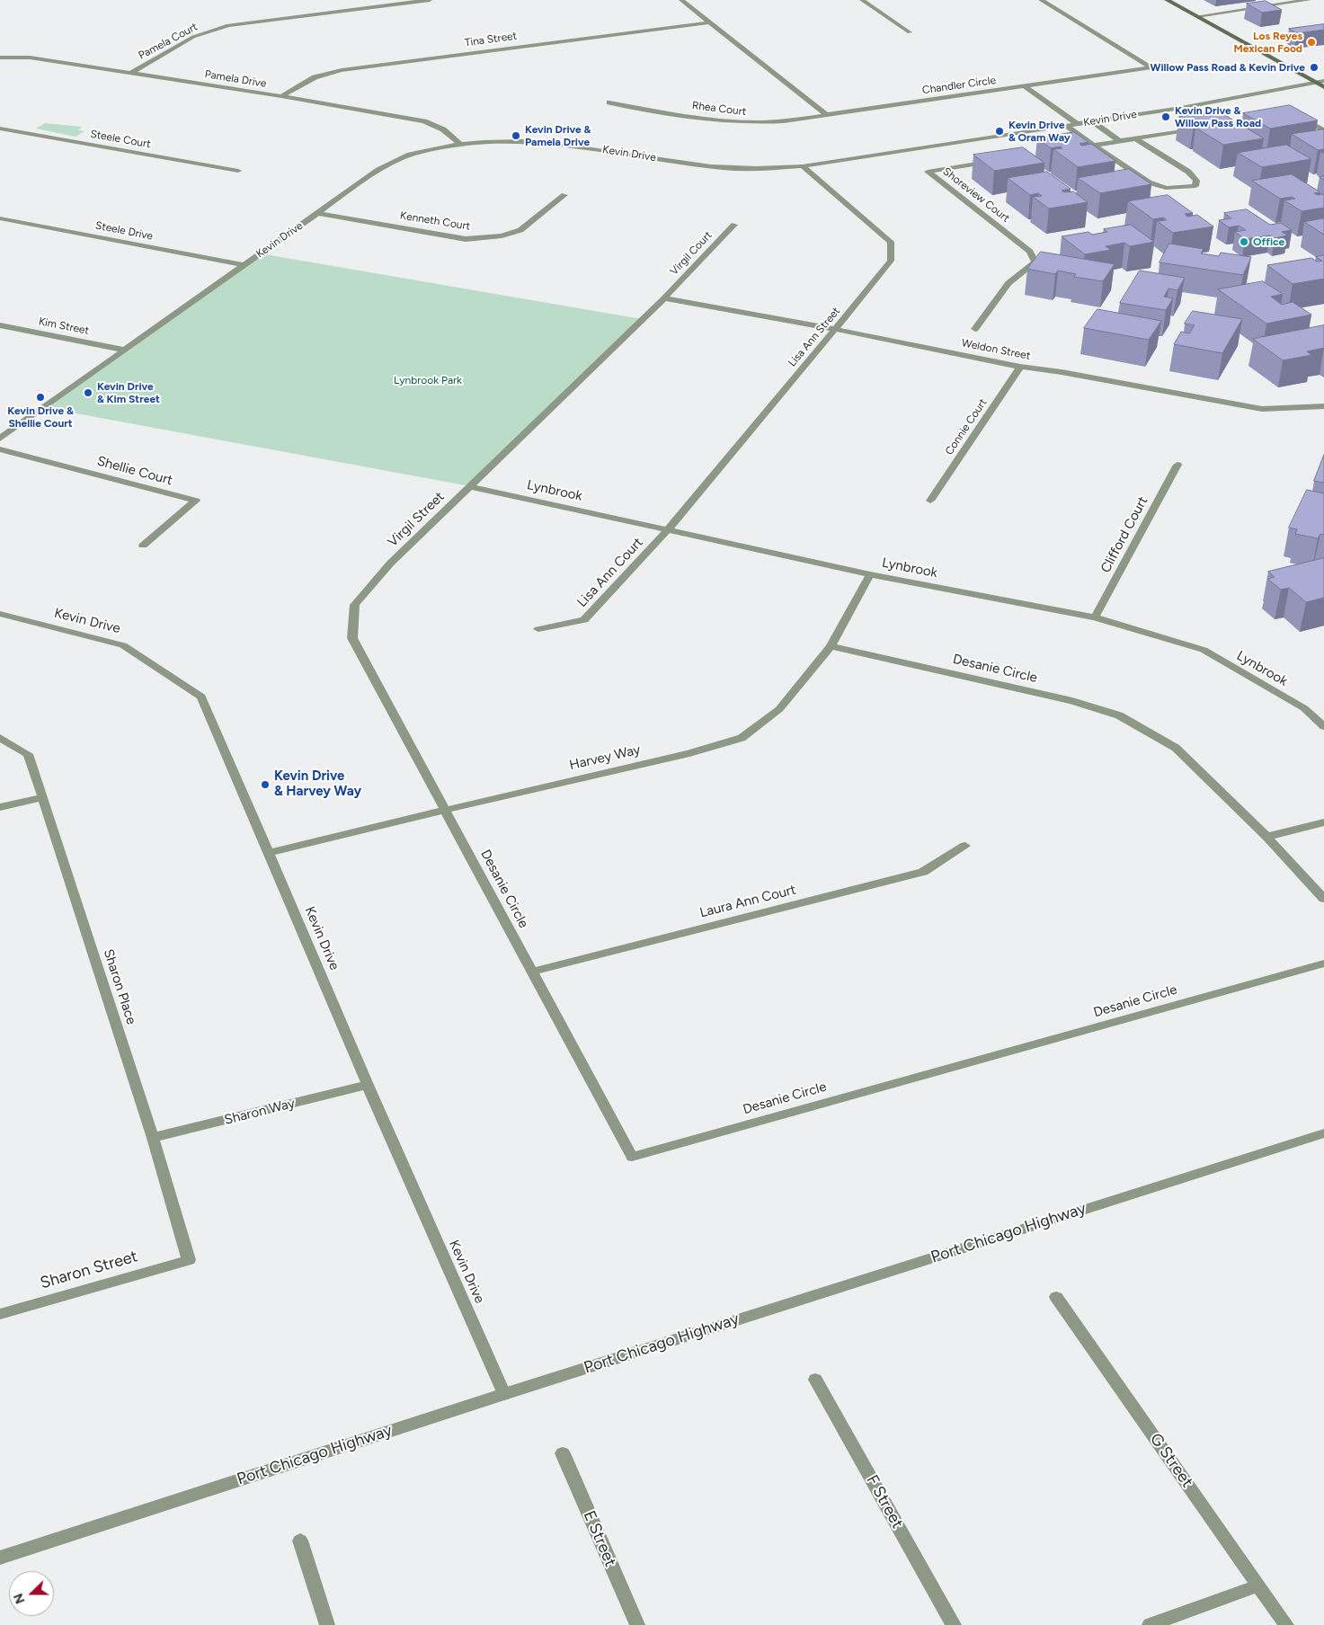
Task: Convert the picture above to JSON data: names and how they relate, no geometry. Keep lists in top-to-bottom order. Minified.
{"streets":{"street":["Tina Street","Pamela Court","Pamela Drive","Chandler Circle","Rhea Court","Kevin Drive","Steele Court","Shoreview Court","Kenneth Court","Steele Drive","Virgil Court","Kim Street","Lisa Ann Street","Weldon Street","Connie Court","Shellie Court","Lynbrook","Virgil Street","Clifford Court","Lisa Ann Court","Desanie Circle","Harvey Way","Laura Ann Court","Sharon Place","Sharon Way","Port Chicago Highway","Sharon Street","G Street","F Street","E Street"]},"crossings":[["Tina Street","Pamela Drive"],["Pamela Court","Pamela Drive"],["Pamela Drive","Kevin Drive"],["Chandler Circle","Rhea Court"],["Kevin Drive","Kenneth Court"],["Kevin Drive","Steele Drive"],["Kevin Drive","Kim Street"],["Kevin Drive","Lisa Ann Street"],["Kevin Drive","Harvey Way"],["Kevin Drive","Sharon Way"],["Kevin Drive","Port Chicago Highway"],["Virgil Court","Weldon Street"],["Virgil Court","Virgil Street"],["Lisa Ann Street","Weldon Street"],["Lisa Ann Street","Lynbrook"],["Lisa Ann Street","Lisa Ann Court"],["Weldon Street","Connie Court"],["Weldon Street","Virgil Street"],["Lynbrook","Virgil Street"],["Lynbrook","Clifford Court"],["Lynbrook","Lisa Ann Court"],["Lynbrook","Harvey Way"],["Virgil Street","Desanie Circle"],["Virgil Street","Harvey Way"],["Desanie Circle","Harvey Way"],["Desanie Circle","Laura Ann Court"],["Sharon Place","Sharon Way"],["Sharon Place","Sharon Street"]],"parks":["Lynbrook Park"],"places":["Los Reyes Mexican Food","Willow Pass Road & Kevin Drive","Kevin Drive & Willow Pass Road","Kevin Drive & Oram Way","Kevin Drive & Pamela Drive","Office","Kevin Drive & Kim Street","Kevin Drive & Shellie Court","Kevin Drive & Harvey Way"],"north":"left"}
